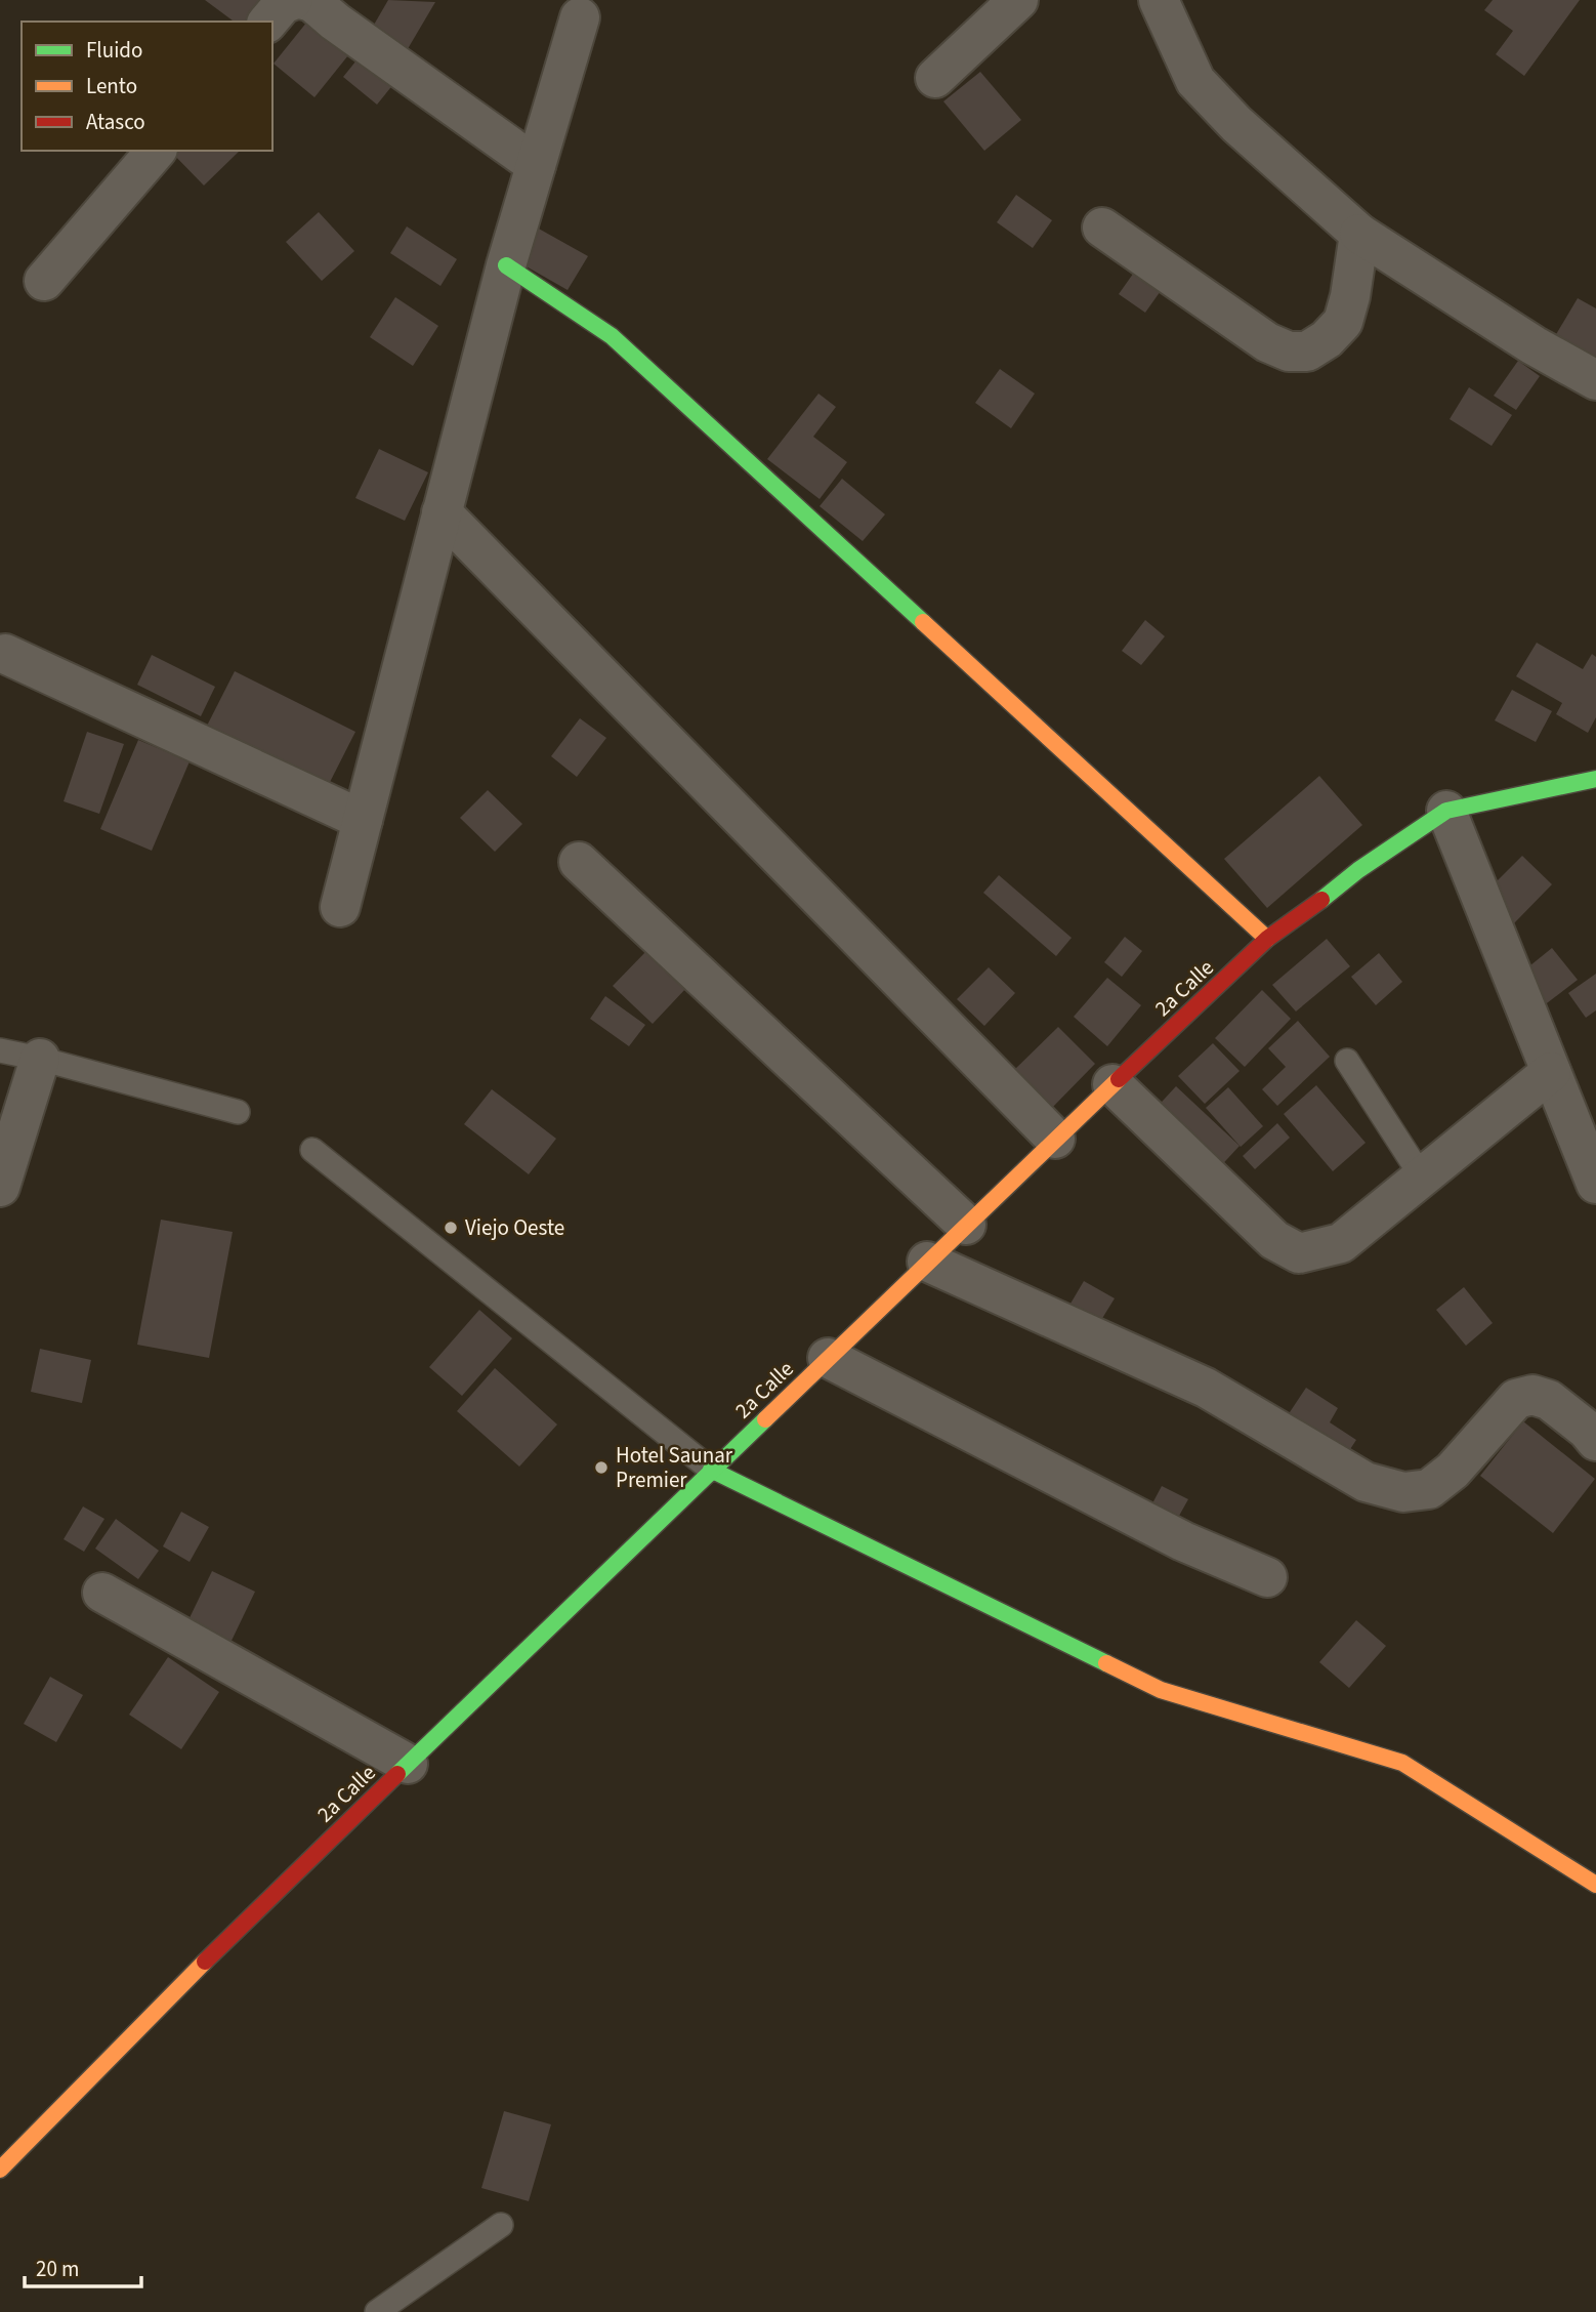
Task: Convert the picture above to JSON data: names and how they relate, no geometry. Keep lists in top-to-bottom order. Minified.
{"streets":{"main road":["2a Calle"]},"places":["Viejo Oeste","Hotel Saunar Premier"],"legend":["Fluido","Lento","Atasco"],"scale_bar":"20 m"}
